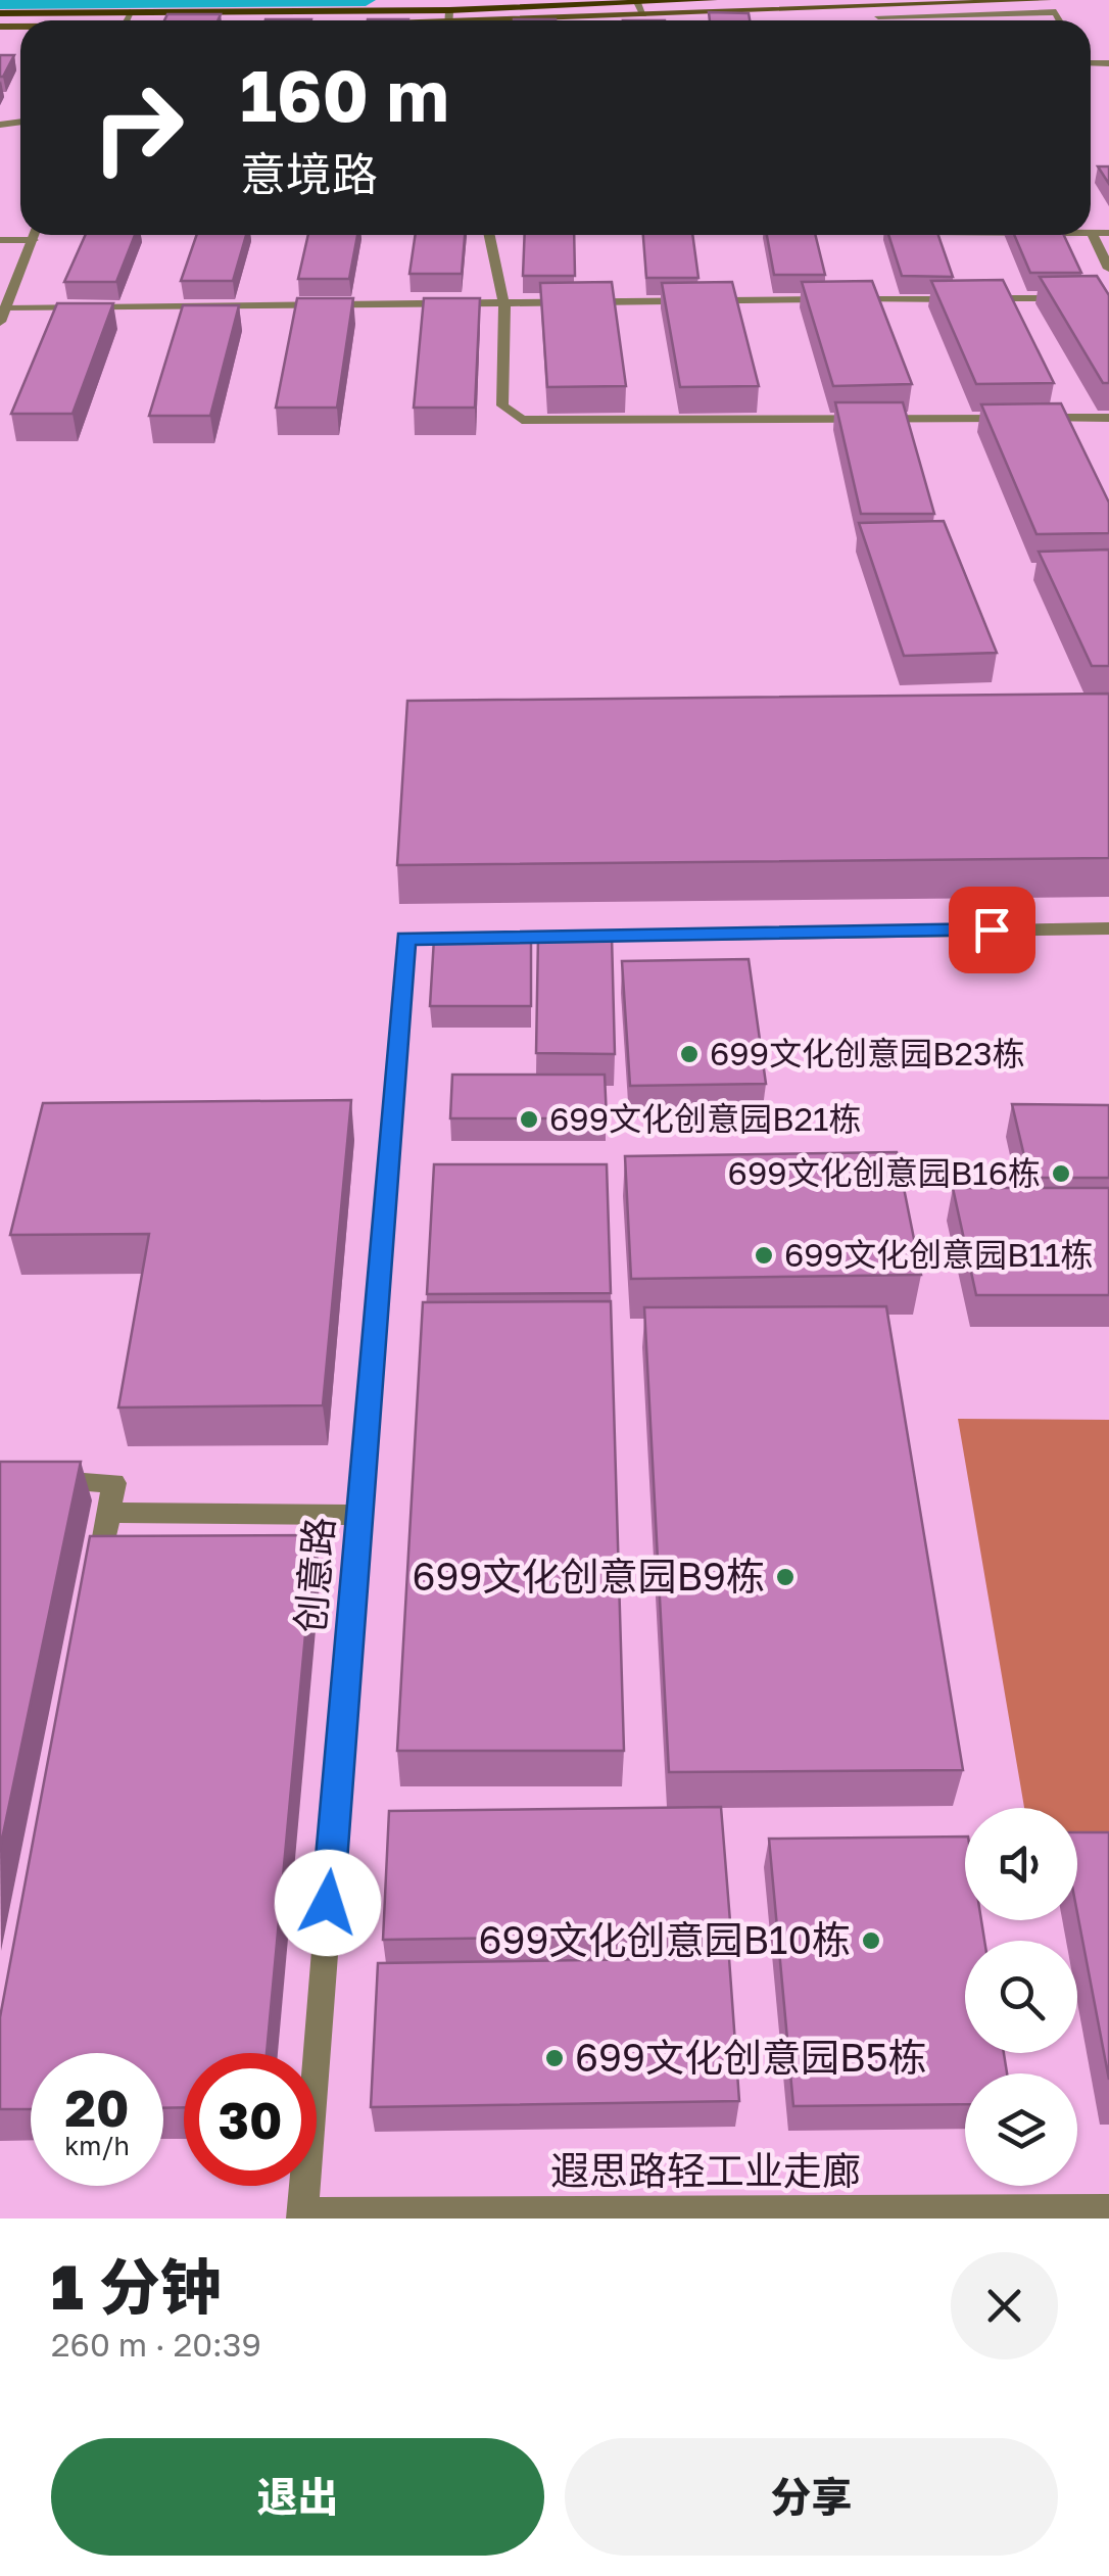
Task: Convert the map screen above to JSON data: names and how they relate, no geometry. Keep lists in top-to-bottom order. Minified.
{"streets":{"street":["创意路","遐思路轻工业走廊"]},"crossings":[["创意路","遐思路轻工业走廊"]],"places":["699文化创意园B23栋","699文化创意园B21栋","699文化创意园B16栋","699文化创意园B11栋","699文化创意园B9栋","699文化创意园B10栋","699文化创意园B5栋"],"page":{"turn":["160 m","意境路"],"speed":"20 km/h","limit":"30","heading":["1 分钟","260 m · 20:39"],"buttons":["退出","分享"]}}
